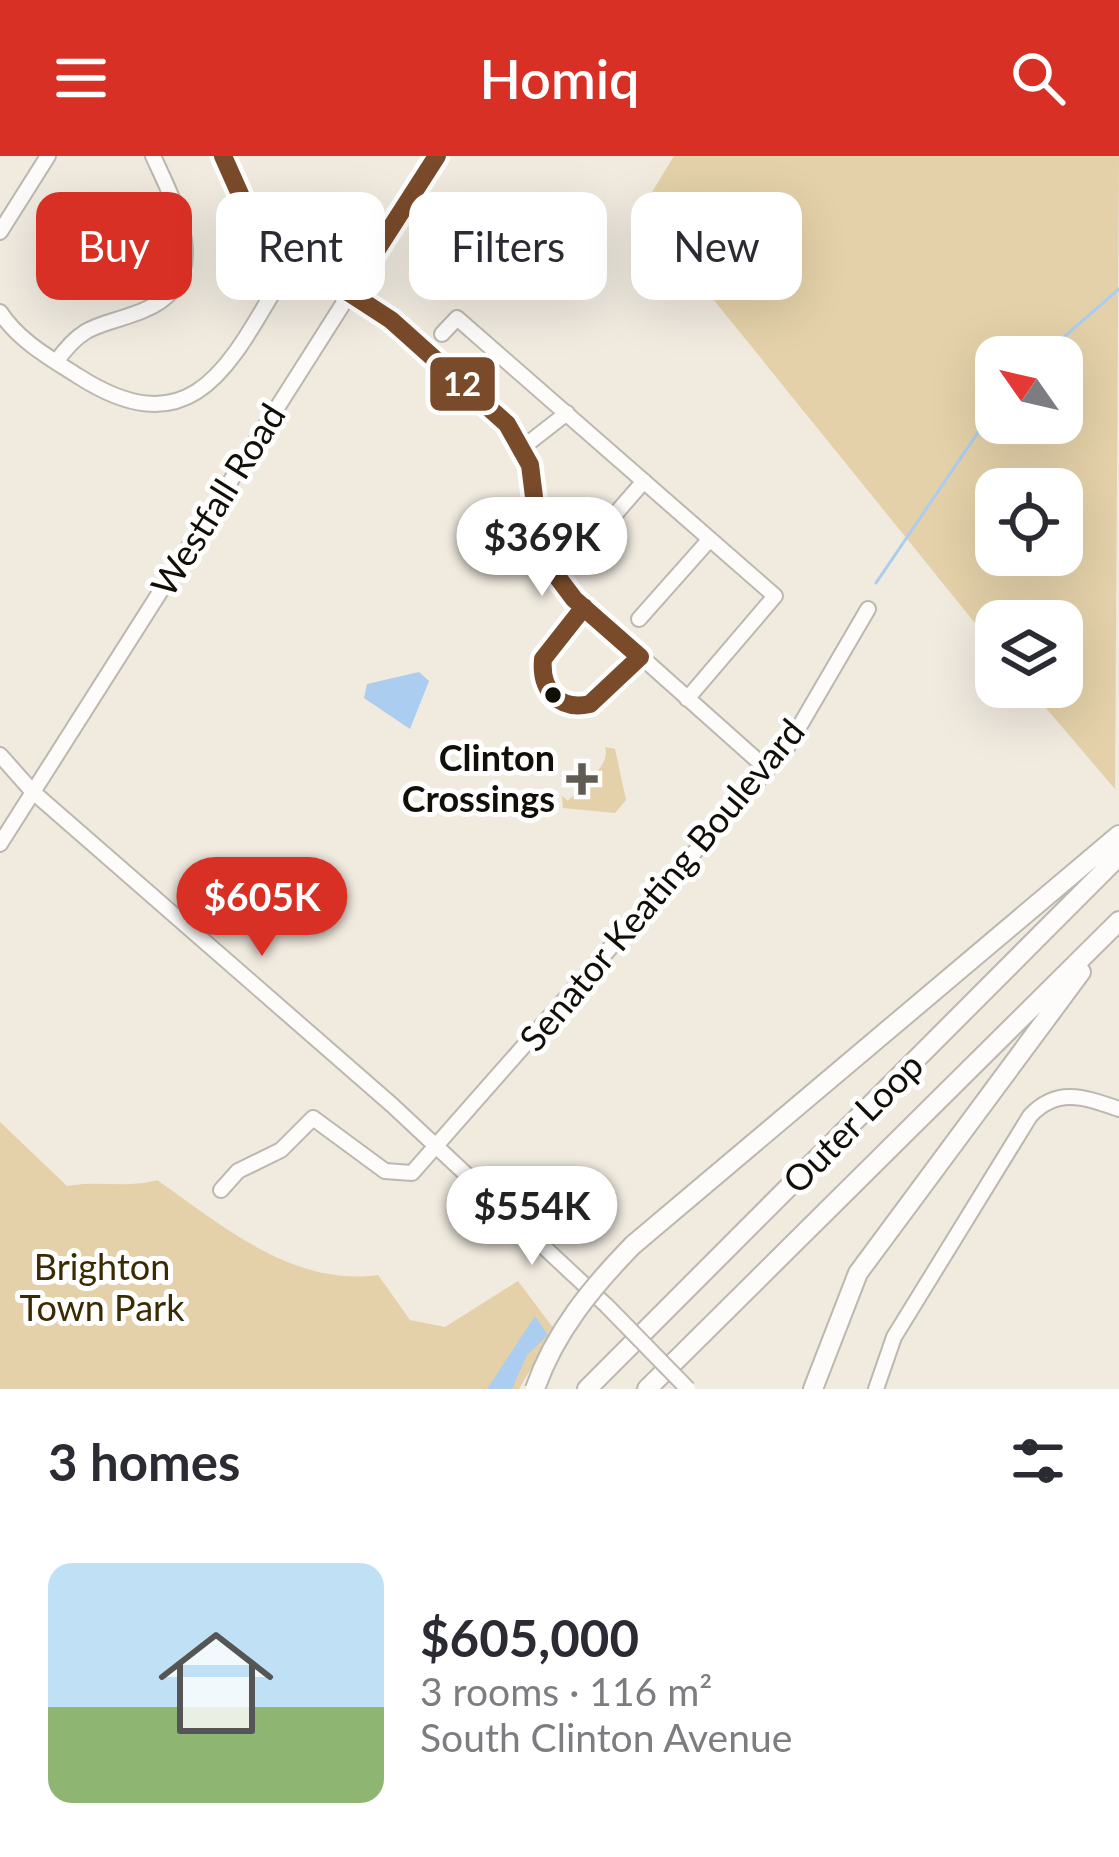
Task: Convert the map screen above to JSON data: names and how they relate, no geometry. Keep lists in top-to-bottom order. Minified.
{"streets":{"highway":["Outer Loop"],"street":["Westfall Road","Senator Keating Boulevard"]},"parks":["Brighton Town Park"],"places":{"health":["Clinton Crossings"]},"lines":["transit line 12"],"north":"top left","page":{"header":"Homiq","chip":["Buy","Rent","Filters","New"],"price":["$369K","$605K","$554K"],"heading":"3 homes","list":[{"name":"$605,000","note":"3 rooms · 116 m² · South Clinton Avenue"}]}}
